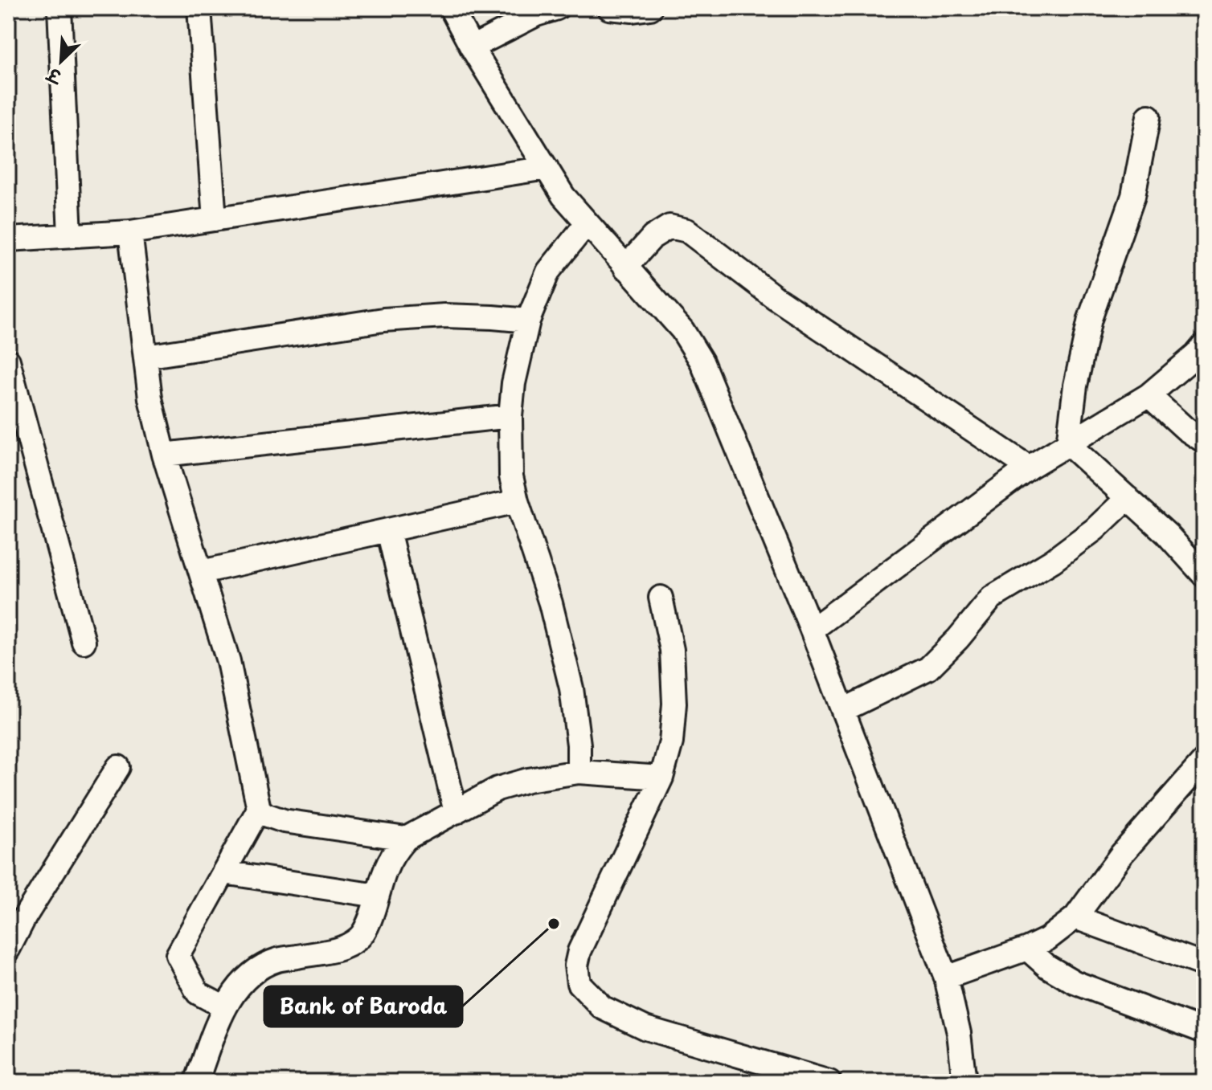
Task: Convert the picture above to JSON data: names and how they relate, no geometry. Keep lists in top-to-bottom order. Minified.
{"places":["Bank of Baroda"],"north":"bottom left"}
